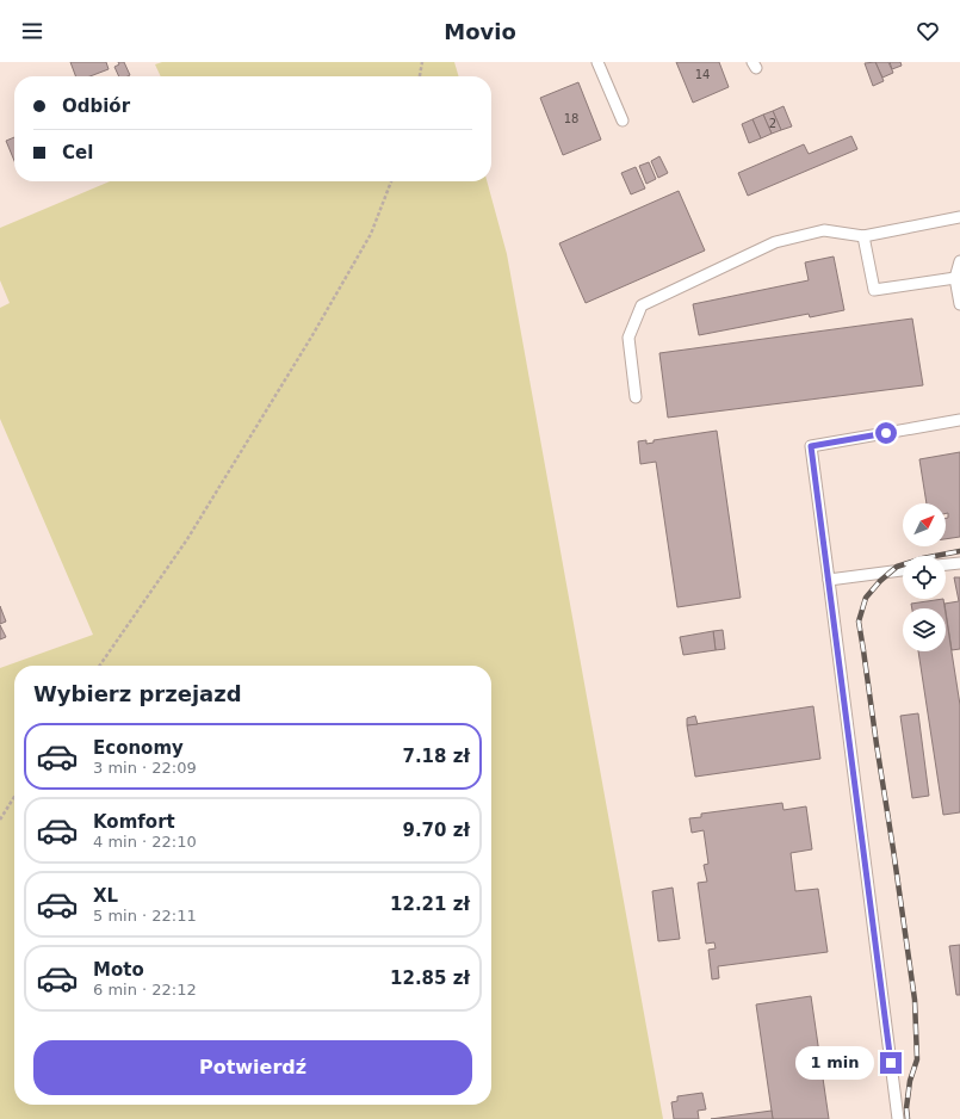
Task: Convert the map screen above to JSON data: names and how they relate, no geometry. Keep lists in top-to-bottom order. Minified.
{"house_numbers":["14","18","2"],"north":"top right","page":{"header":"Movio","banner":["Odbiór","Cel"],"heading":"Wybierz przejazd","list":[{"name":"Economy","note":"3 min · 22:09","value":"7.18 zł"},{"name":"Komfort","note":"4 min · 22:10","value":"9.70 zł"},{"name":"XL","note":"5 min · 22:11","value":"12.21 zł"},{"name":"Moto","note":"6 min · 22:12","value":"12.85 zł"}],"buttons":"Potwierdź","bubble":"1 min"}}
